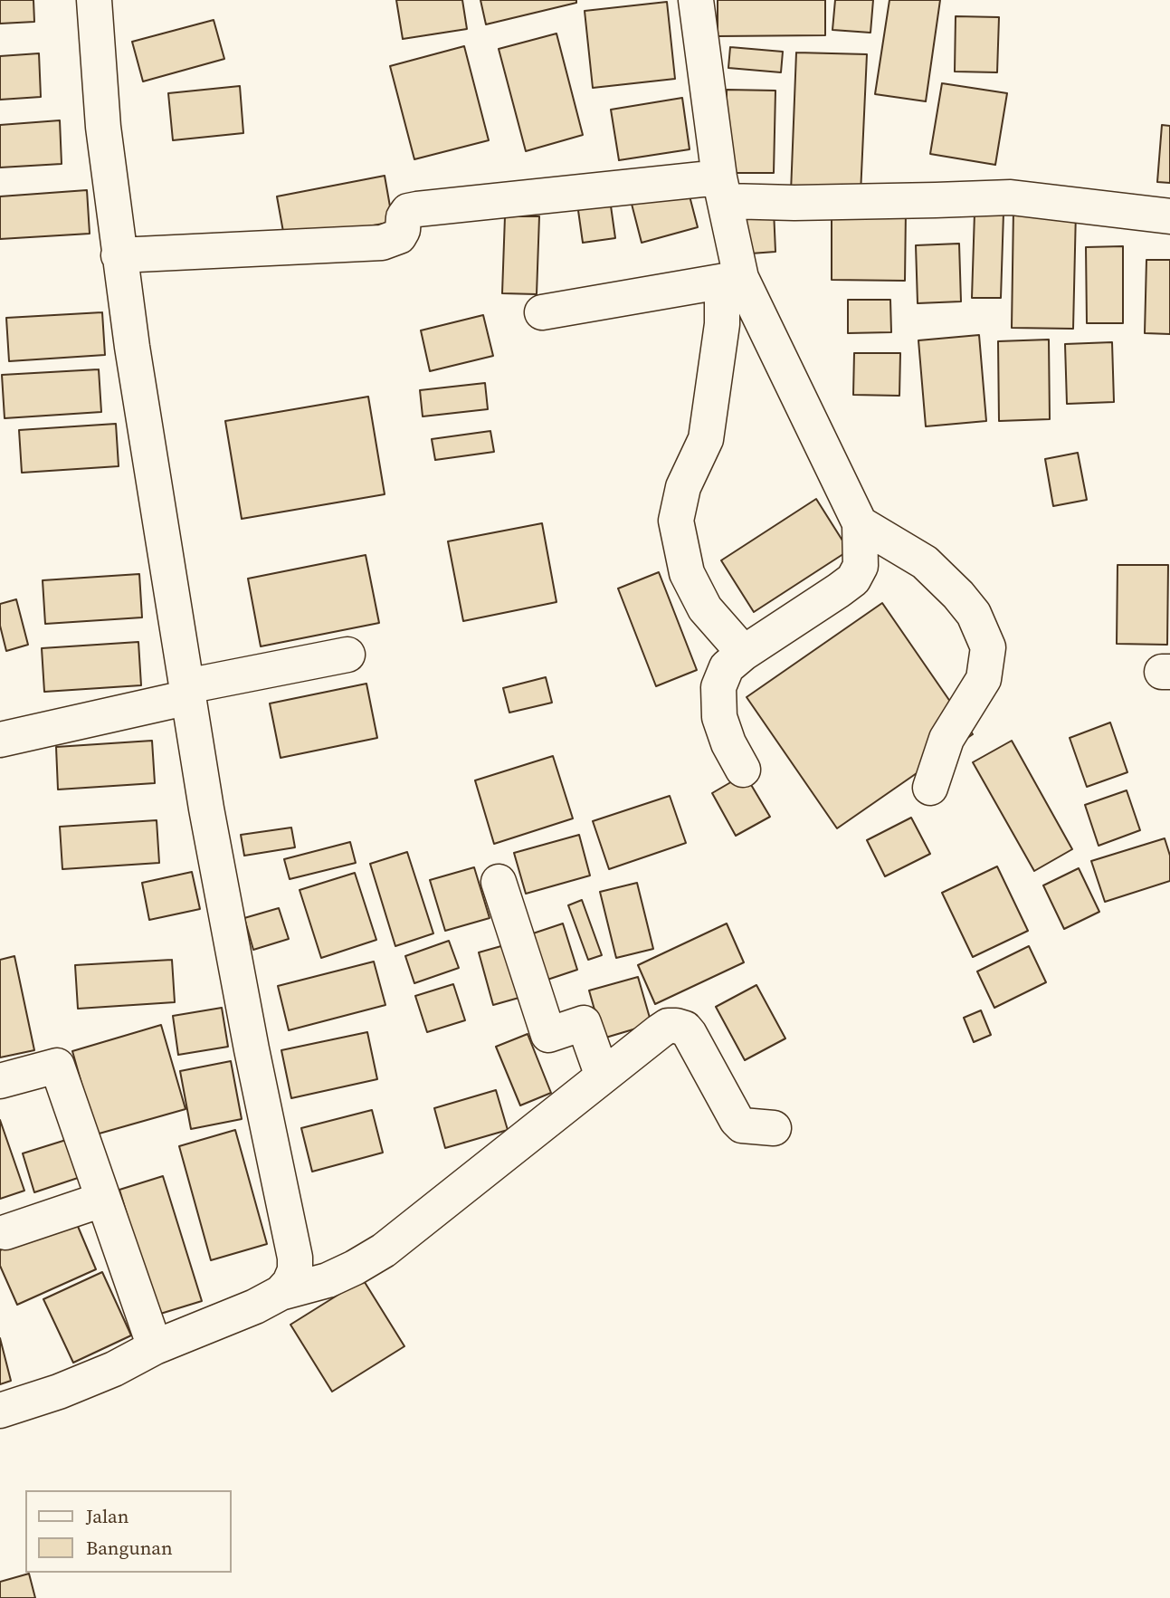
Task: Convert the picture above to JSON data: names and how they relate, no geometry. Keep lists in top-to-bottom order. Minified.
{"legend":["Jalan","Bangunan"]}
